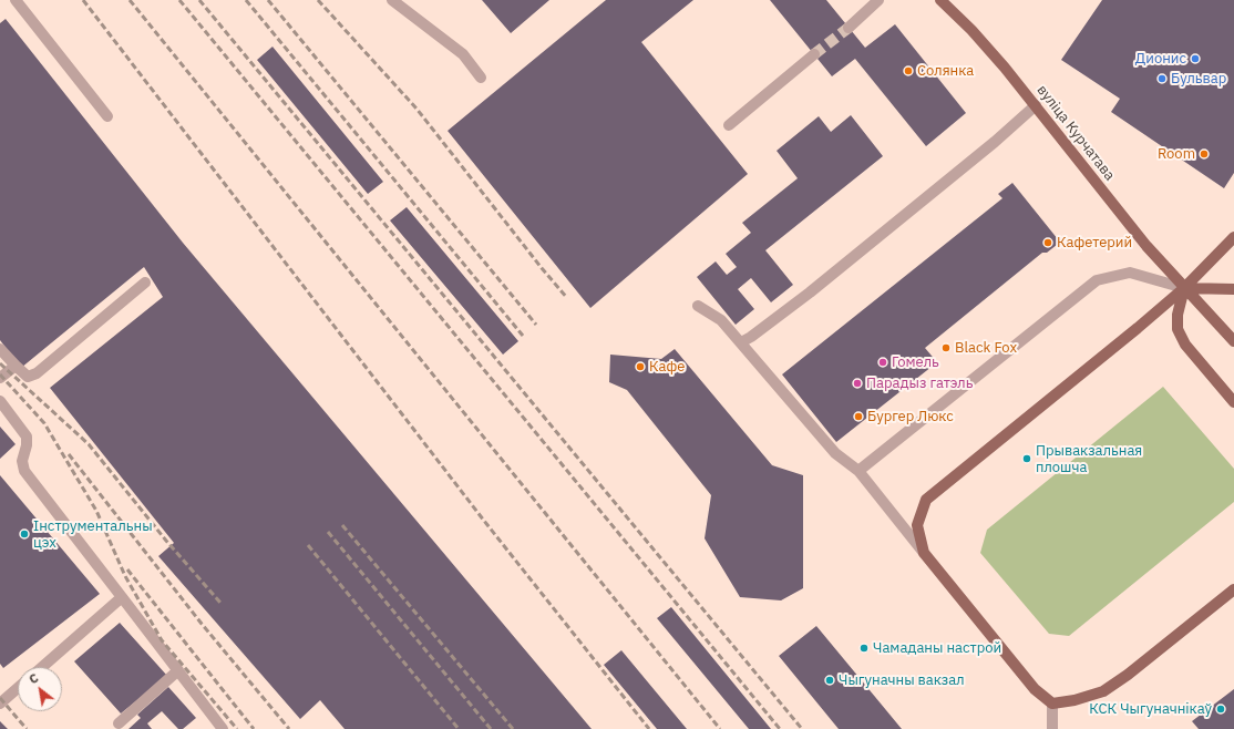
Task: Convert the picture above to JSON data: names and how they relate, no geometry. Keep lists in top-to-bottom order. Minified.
{"streets":{"main road":["вуліца Курчатава"]},"places":["Дионис","Солянка","Бульвар","Room","Кафетерий","Black Fox","Гомель","Кафе","Парадыз гатэль","Бургер Люкс","Прывакзальная плошча","Інструментальны цэх","Чамаданы настрой","Чыгуначны вакзал","КСК Чыгуначнікаў"],"north":"top left"}
